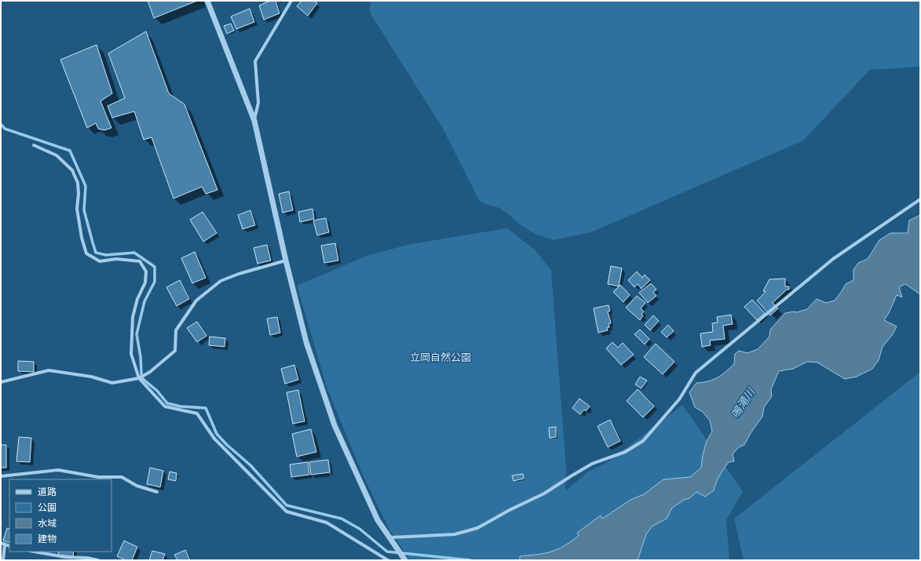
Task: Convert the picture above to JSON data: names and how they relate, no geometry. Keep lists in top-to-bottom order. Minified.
{"water":["鳴滝川"],"parks":["立岡自然公園"],"legend":["道路","公園","水域","建物"]}
